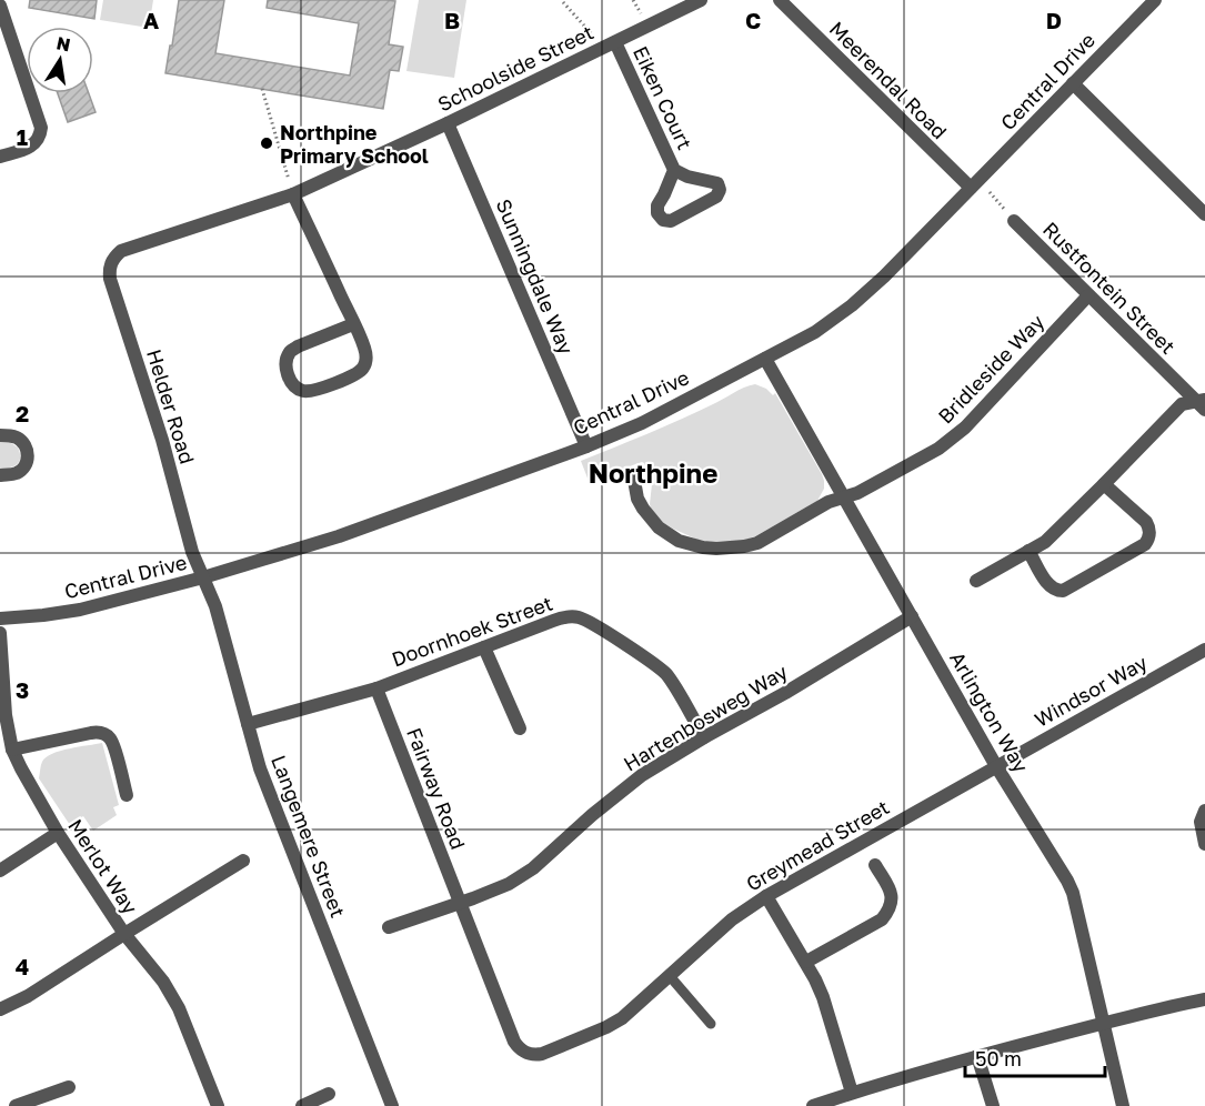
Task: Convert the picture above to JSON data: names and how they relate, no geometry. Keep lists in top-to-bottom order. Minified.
{"streets":{"street":["Schoolside Street","Meerendal Road","Central Drive","Eiken Court","Sunningdale Way","Rustfontein Street","Bridleside Way","Helder Road","Doornhoek Street","Windsor Way","Arlington Way","Hartenbosweg Way","Fairway Road","Langemere Street","Greymead Street","Merlot Way"]},"crossings":[["Schoolside Street","Eiken Court"],["Schoolside Street","Sunningdale Way"],["Schoolside Street","Helder Road"],["Meerendal Road","Central Drive"],["Central Drive","Sunningdale Way"],["Central Drive","Helder Road"],["Central Drive","Arlington Way"],["Central Drive","Langemere Street"],["Rustfontein Street","Bridleside Way"],["Bridleside Way","Arlington Way"],["Helder Road","Langemere Street"],["Doornhoek Street","Hartenbosweg Way"],["Doornhoek Street","Fairway Road"],["Doornhoek Street","Langemere Street"],["Windsor Way","Arlington Way"],["Windsor Way","Greymead Street"],["Arlington Way","Hartenbosweg Way"],["Arlington Way","Greymead Street"],["Hartenbosweg Way","Fairway Road"],["Fairway Road","Greymead Street"]],"districts":["Northpine"],"places":["Northpine Primary School"],"scale_bar":"50 m","north":"top","grid":{"columns":["A","B","C","D"],"rows":["1","2","3","4"]}}
